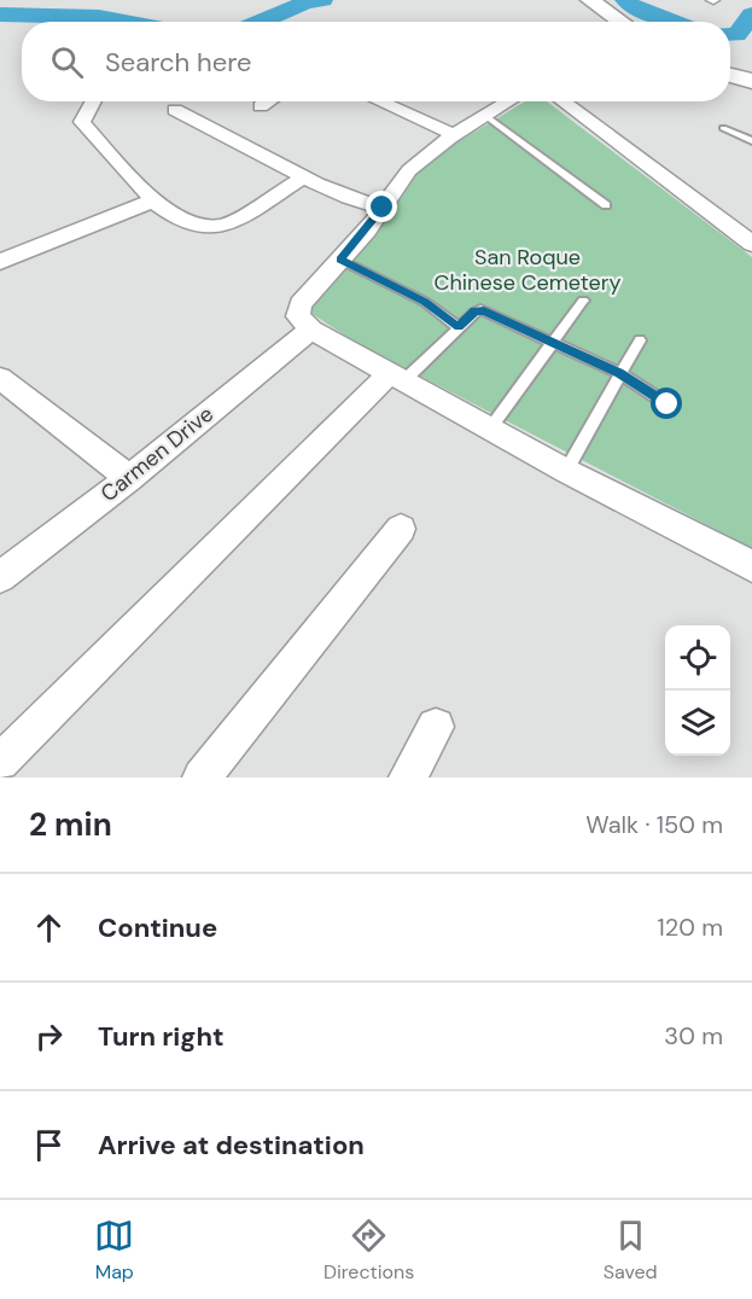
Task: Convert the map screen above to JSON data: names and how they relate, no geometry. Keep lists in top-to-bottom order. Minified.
{"streets":{"street":["Carmen Drive"]},"parks":["San Roque Chinese Cemetery"],"page":{"search":"Search here","heading":["2 min","Walk · 150 m"],"list":[["Continue","120 m"],["Turn right","30 m"],"Arrive at destination"],"nav":["Map","Directions","Saved"]}}
